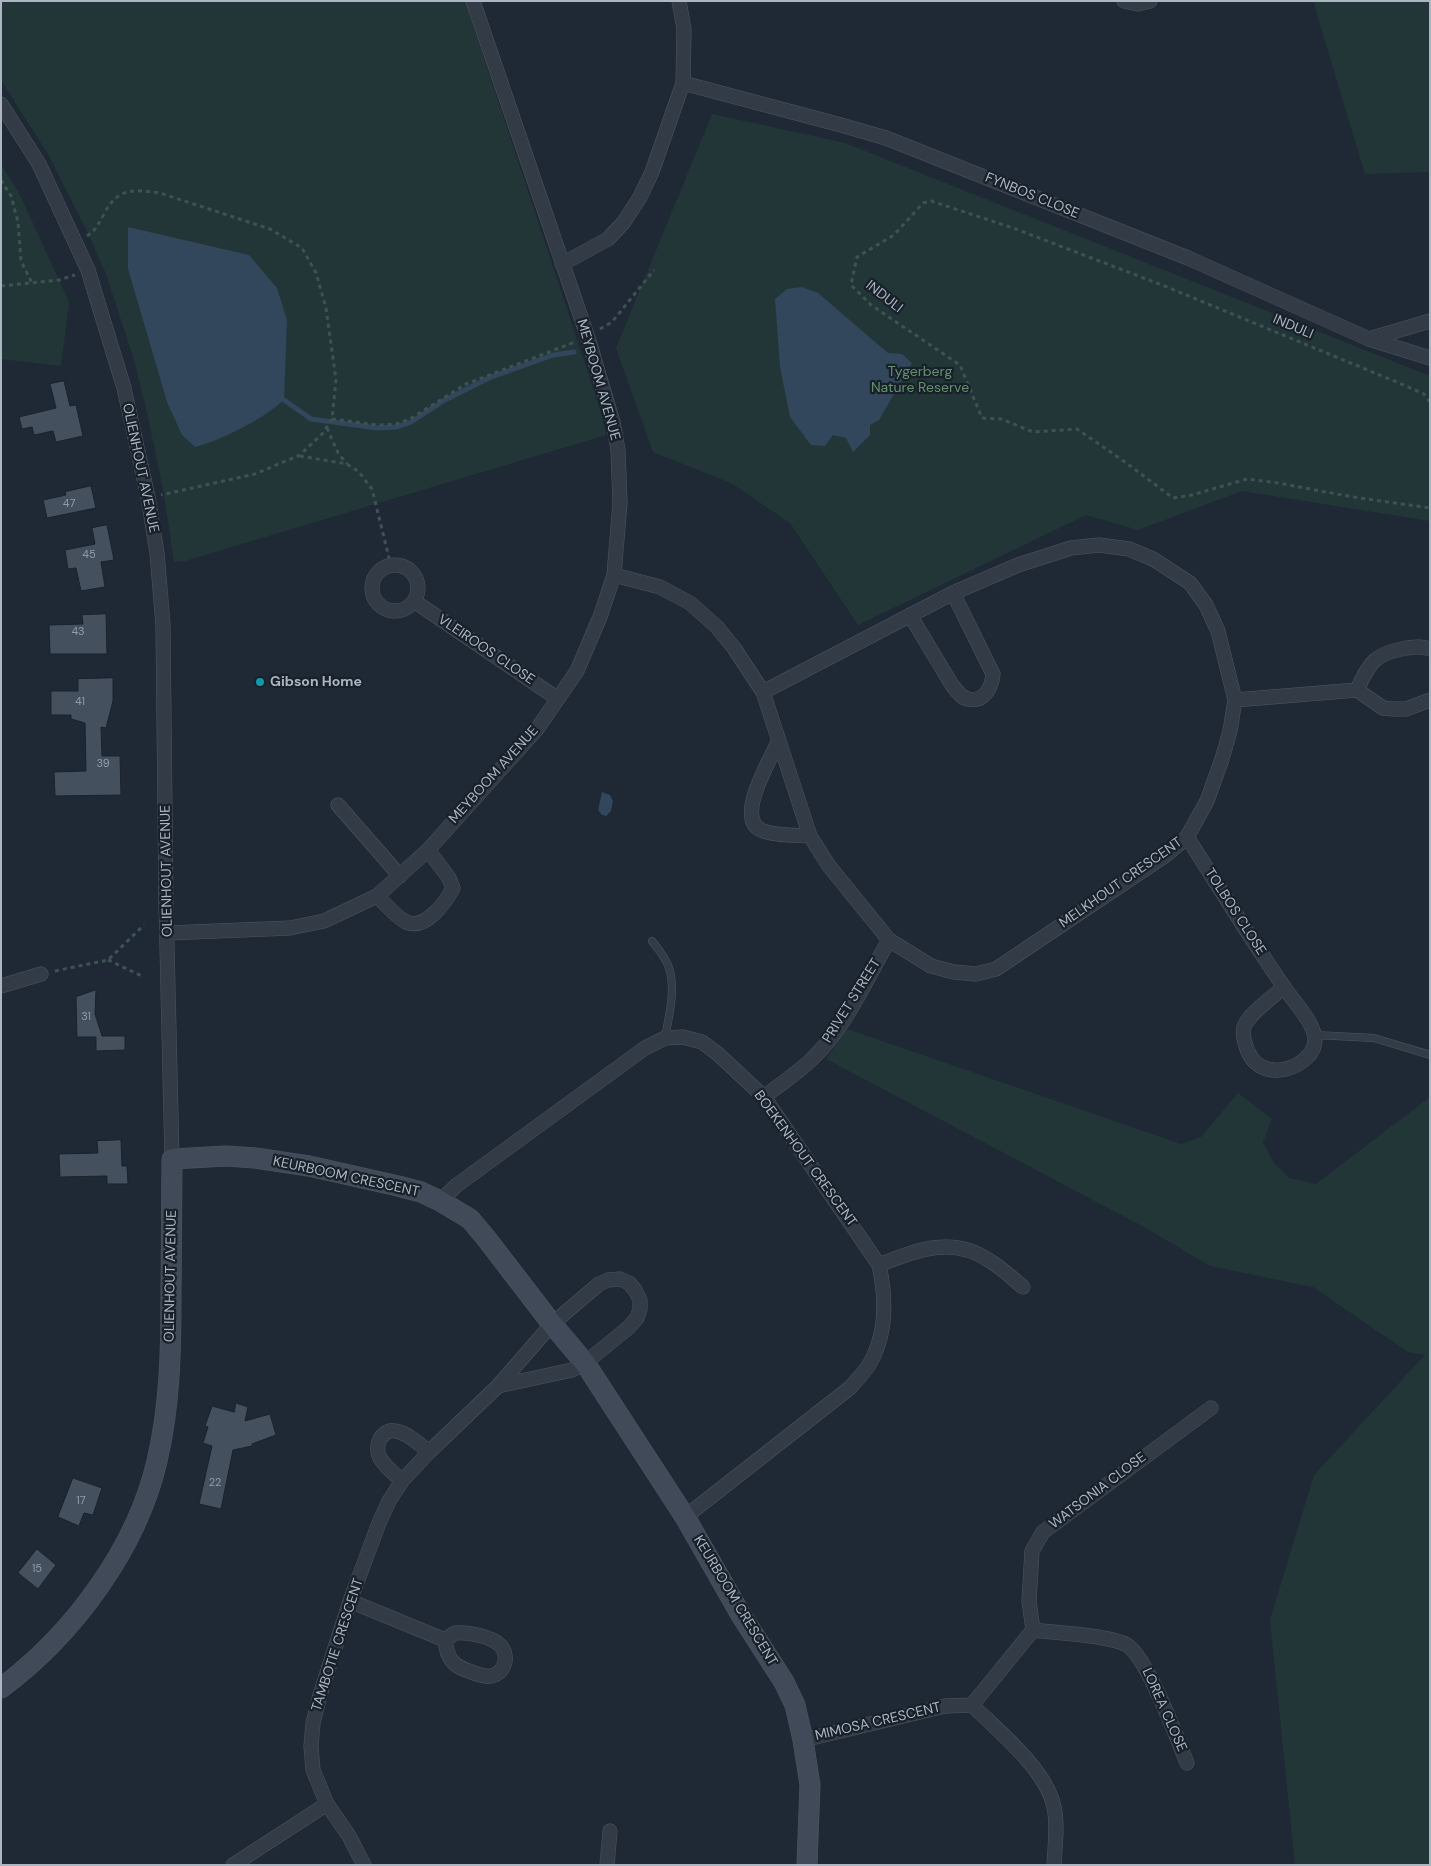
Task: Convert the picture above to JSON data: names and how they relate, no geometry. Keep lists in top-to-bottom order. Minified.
{"streets":{"street":["FYNBOS CLOSE","MEYBOOM AVENUE","OLIENHOUT AVENUE","VLEIROOS CLOSE","MELKHOUT CRESCENT","TOLBOS CLOSE","PRIVET STREET","BOEKENHOUT CRESCENT","KEURBOOM CRESCENT","WATSONIA CLOSE","TAMBOTIE CRESCENT","LOREA CLOSE","MIMOSA CRESCENT"],"path":["INDULI"]},"crossings":[["MEYBOOM AVENUE","OLIENHOUT AVENUE"],["MEYBOOM AVENUE","VLEIROOS CLOSE"],["MEYBOOM AVENUE","MELKHOUT CRESCENT"],["OLIENHOUT AVENUE","KEURBOOM CRESCENT"],["MELKHOUT CRESCENT","TOLBOS CLOSE"],["MELKHOUT CRESCENT","PRIVET STREET"],["PRIVET STREET","BOEKENHOUT CRESCENT"],["BOEKENHOUT CRESCENT","KEURBOOM CRESCENT"],["KEURBOOM CRESCENT","TAMBOTIE CRESCENT"],["KEURBOOM CRESCENT","MIMOSA CRESCENT"],["WATSONIA CLOSE","LOREA CLOSE"]],"parks":["Tygerberg Nature Reserve"],"places":["Gibson Home"],"house_numbers":["47","45","43","41","39","31","22","17","15"]}
